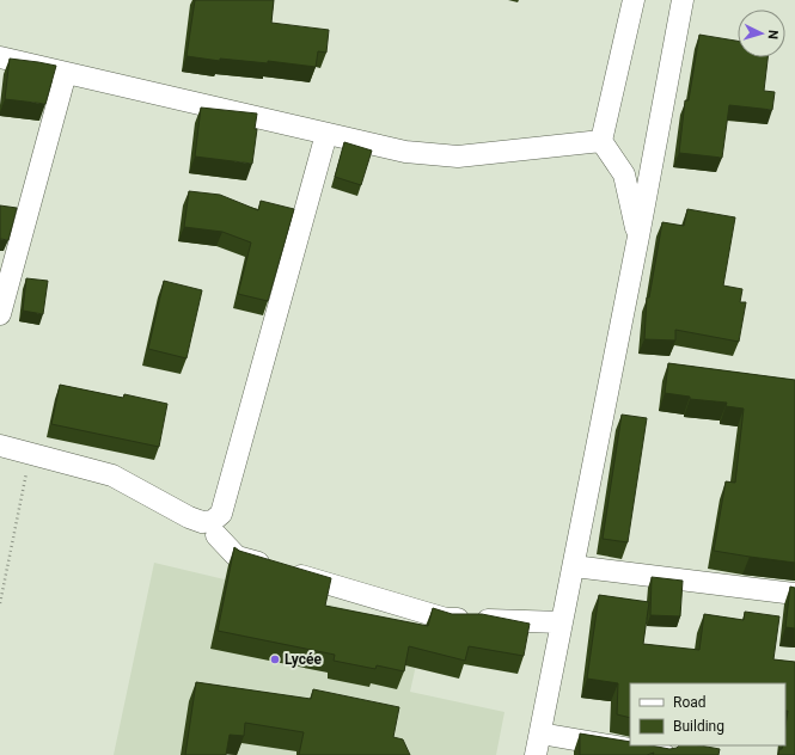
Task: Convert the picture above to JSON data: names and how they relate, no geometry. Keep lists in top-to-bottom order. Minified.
{"places":["Lycée"],"legend":["Road","Building"],"north":"right"}
